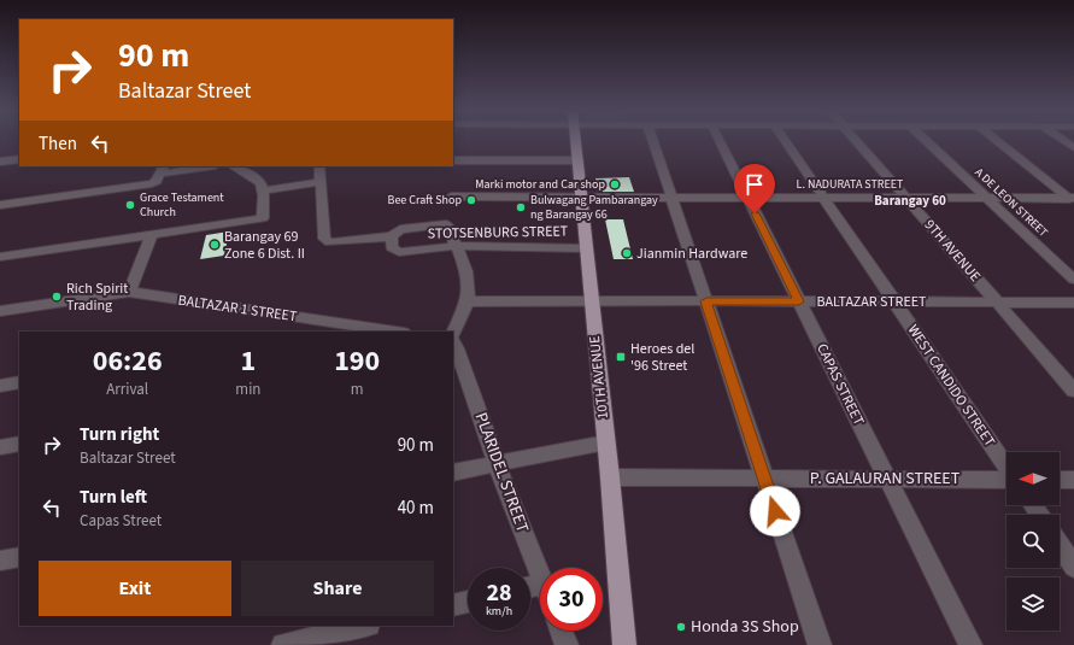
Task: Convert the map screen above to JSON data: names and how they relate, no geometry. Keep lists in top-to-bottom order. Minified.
{"streets":{"main road":["10TH AVENUE"],"street":["L. NADURATA STREET","A DE LEON STREET","STOTSENBURG STREET","9TH AVENUE","BALTAZAR STREET","BALTAZAR 1 STREET","CAPAS STREET","WEST CANDIDO STREET","PLARIDEL STREET","P. GALAURAN STREET"]},"crossings":[["L. NADURATA STREET","A DE LEON STREET"],["L. NADURATA STREET","9TH AVENUE"],["L. NADURATA STREET","10TH AVENUE"],["L. NADURATA STREET","CAPAS STREET"],["L. NADURATA STREET","WEST CANDIDO STREET"],["STOTSENBURG STREET","10TH AVENUE"],["9TH AVENUE","BALTAZAR STREET"],["BALTAZAR STREET","10TH AVENUE"],["BALTAZAR STREET","CAPAS STREET"],["BALTAZAR STREET","WEST CANDIDO STREET"],["10TH AVENUE","P. GALAURAN STREET"],["CAPAS STREET","P. GALAURAN STREET"]],"districts":["Barangay 60"],"places":{"other":["Marki motor and Car shop","Bee Craft Shop","Grace Testament Church","Bulwagang Pambarangay ng Barangay 66","Barangay 69 Zone 6 Dist. II","Jianmin Hardware","Rich Spirit Trading","Honda 3S Shop"],"transit":["Heroes del '96 Street"]},"north":"left","page":{"turn":["90 m","Baltazar Street"],"then":"Then","eta":["06:26","Arrival","1","min","190","m"],"list":[{"name":"Turn right","note":"Baltazar Street","value":"90 m"},{"name":"Turn left","note":"Capas Street","value":"40 m"}],"buttons":["Exit","Share"],"speed":"28 km/h","limit":"30"}}
